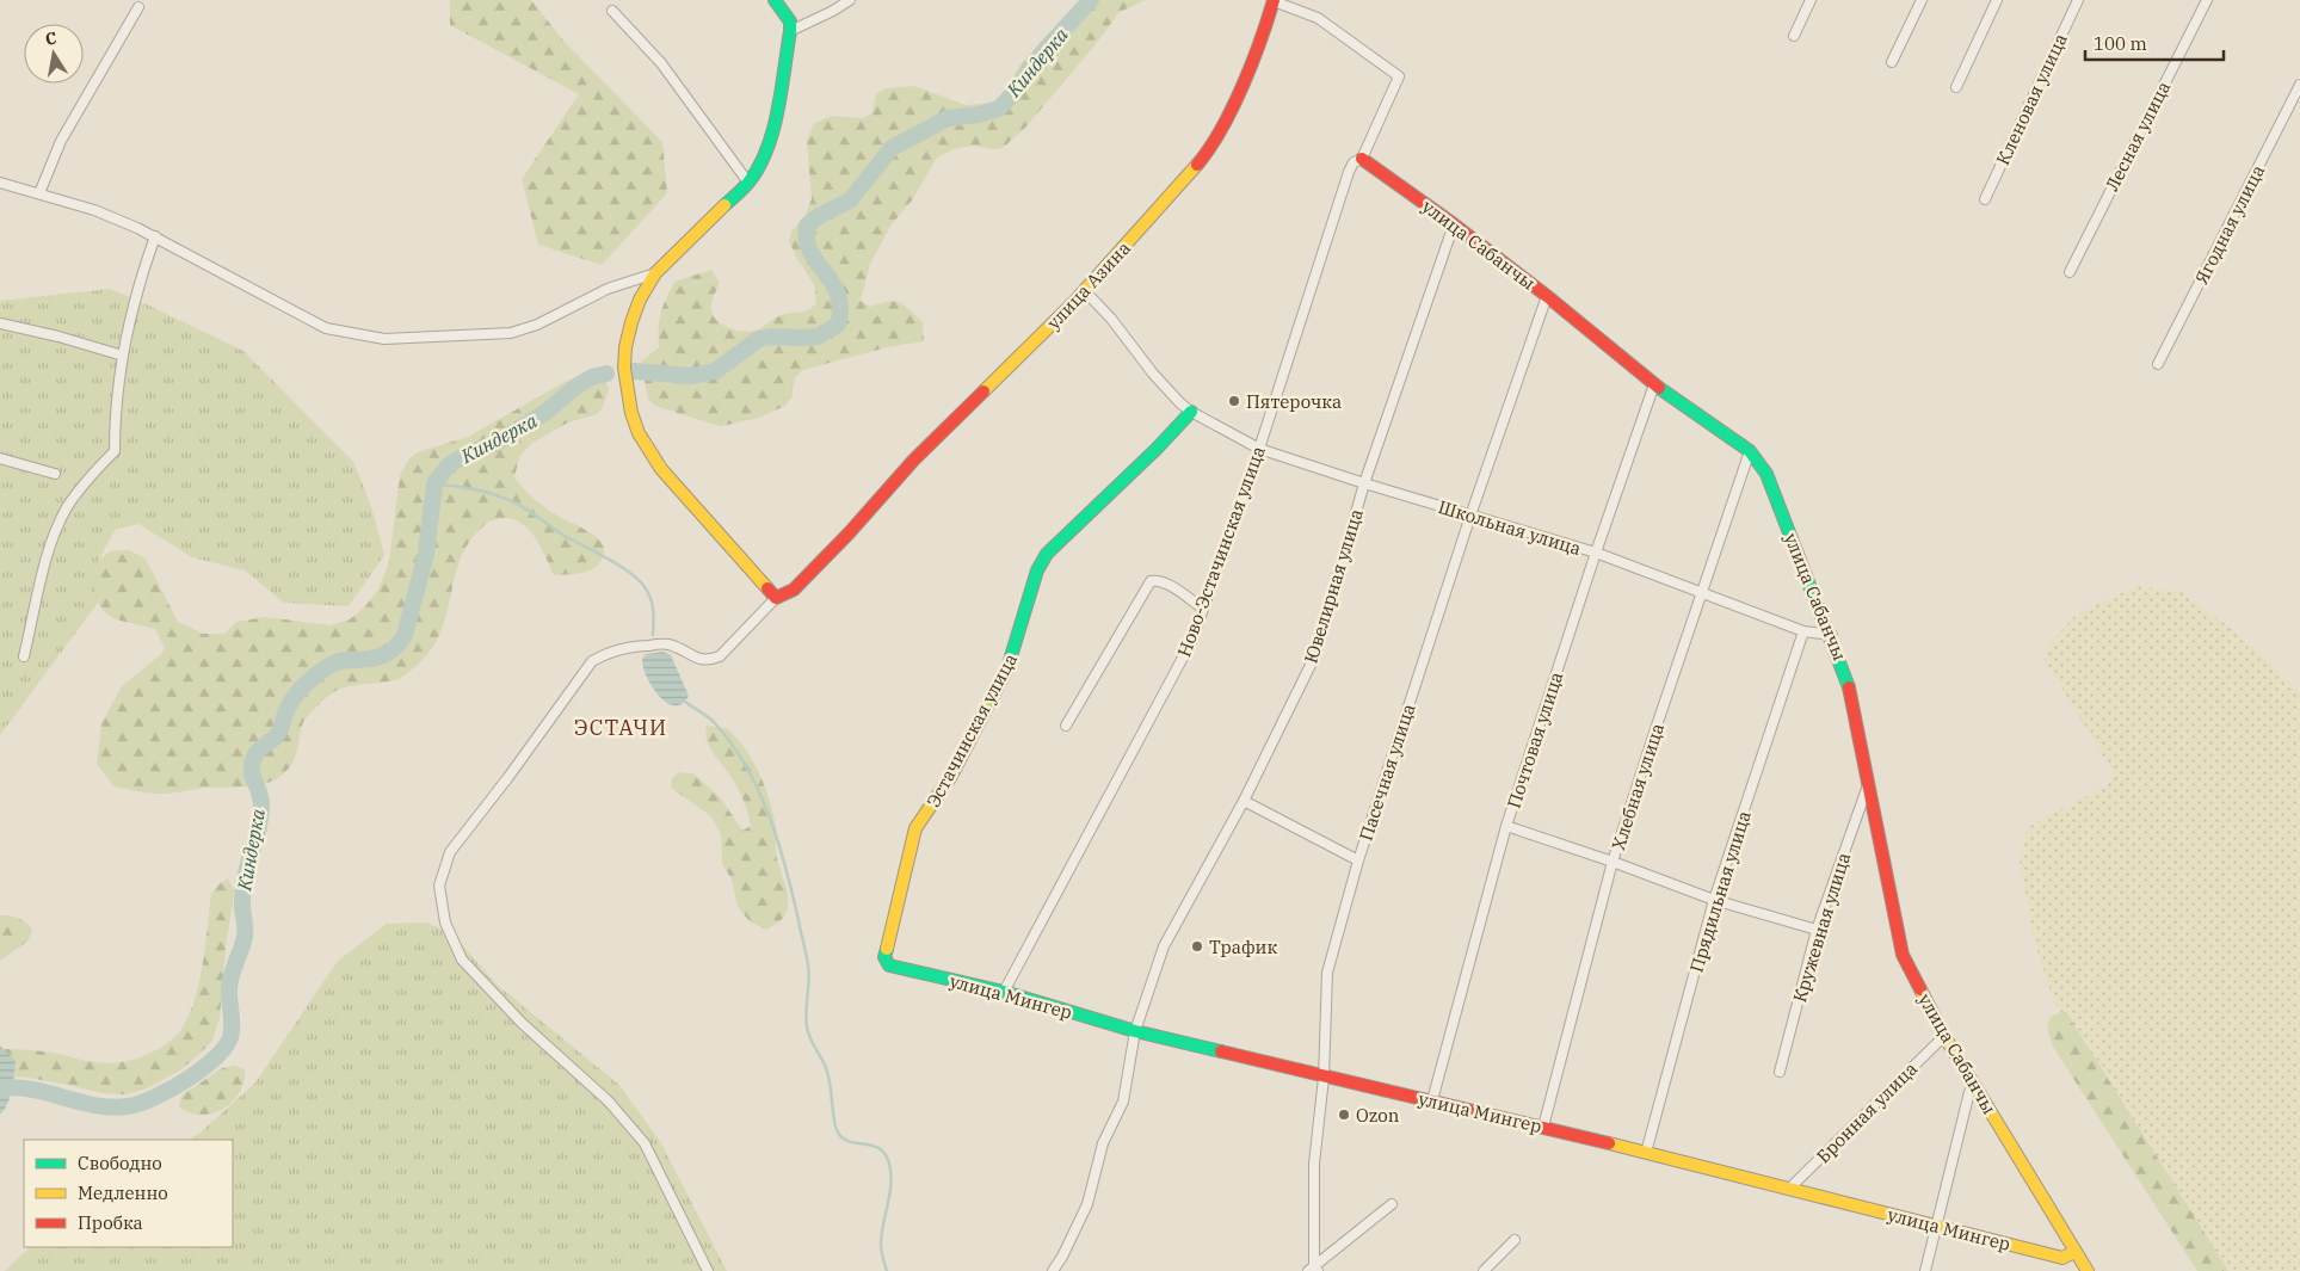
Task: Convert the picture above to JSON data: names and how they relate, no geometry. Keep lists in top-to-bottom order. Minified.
{"streets":{"street":["Кленовая улица","Лесная улица","Ягодная улица","улица Сабанчы","улица Азина","Школьная улица","Ново-Эстачинская улица","Ювелирная улица","Эстачинская улица","Почтовая улица","Пасечная улица","Хлебная улица","Прядильная улица","Кружевная улица","улица Мингер","Бронная улица"]},"crossings":[["улица Сабанчы","Школьная улица"],["улица Сабанчы","Ново-Эстачинская улица"],["улица Сабанчы","Ювелирная улица"],["улица Сабанчы","Почтовая улица"],["улица Сабанчы","Пасечная улица"],["улица Сабанчы","Хлебная улица"],["улица Сабанчы","Кружевная улица"],["улица Сабанчы","улица Мингер"],["улица Сабанчы","Бронная улица"],["улица Азина","Школьная улица"],["Школьная улица","Ново-Эстачинская улица"],["Школьная улица","Ювелирная улица"],["Школьная улица","Эстачинская улица"],["Школьная улица","Почтовая улица"],["Школьная улица","Пасечная улица"],["Школьная улица","Хлебная улица"],["Школьная улица","Прядильная улица"],["Ново-Эстачинская улица","улица Мингер"],["Ювелирная улица","улица Мингер"],["Эстачинская улица","улица Мингер"],["Почтовая улица","улица Мингер"],["Пасечная улица","улица Мингер"],["Хлебная улица","улица Мингер"],["Прядильная улица","улица Мингер"],["улица Мингер","Бронная улица"]],"districts":["ЭСТАЧИ"],"water":["Киндерка"],"places":["Пятерочка","Трафик","Ozon"],"legend":["Свободно","Медленно","Пробка"],"scale_bar":"100 m","north":"top"}
